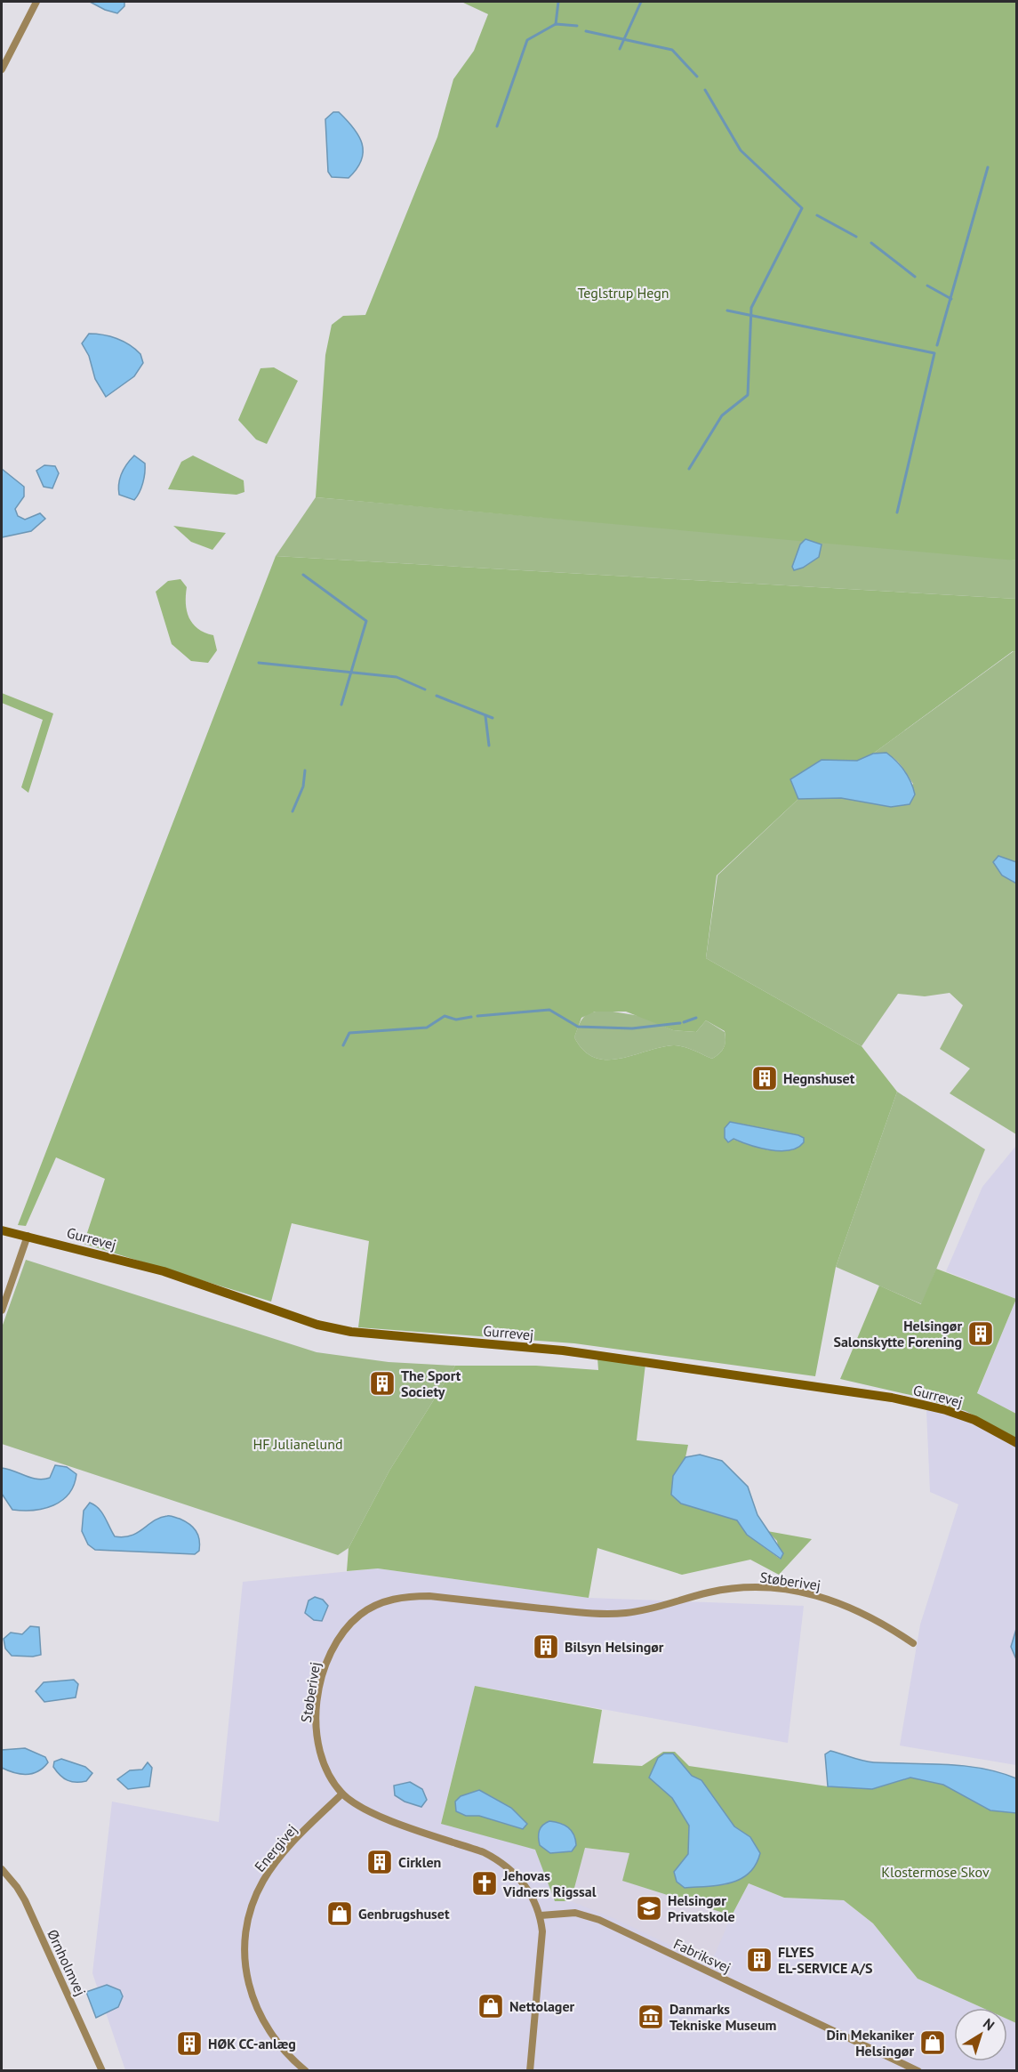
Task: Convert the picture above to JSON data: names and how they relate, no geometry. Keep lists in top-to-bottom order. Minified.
{"streets":{"street":["Gurrevej","Støberivej","Energivej","Fabriksvej","Ørnholmvej"]},"crossings":[["Støberivej","Energivej"],["Støberivej","Fabriksvej"]],"parks":["Teglstrup Hegn","HF Julianelund","Klostermose Skov"],"places":{"building":["Hegnshuset","Helsingør Salonskytte Forening","The Sport Society","Bilsyn Helsingør","Cirklen","FLYES EL-SERVICE A/S","HØK CC-anlæg"],"church":["Jehovas Vidners Rigssal"],"school or university":["Helsingør Privatskole"],"shop":["Genbrugshuset","Nettolager","Din Mekaniker Helsingør"],"museum":["Danmarks Tekniske Museum"]},"north":"top right"}
